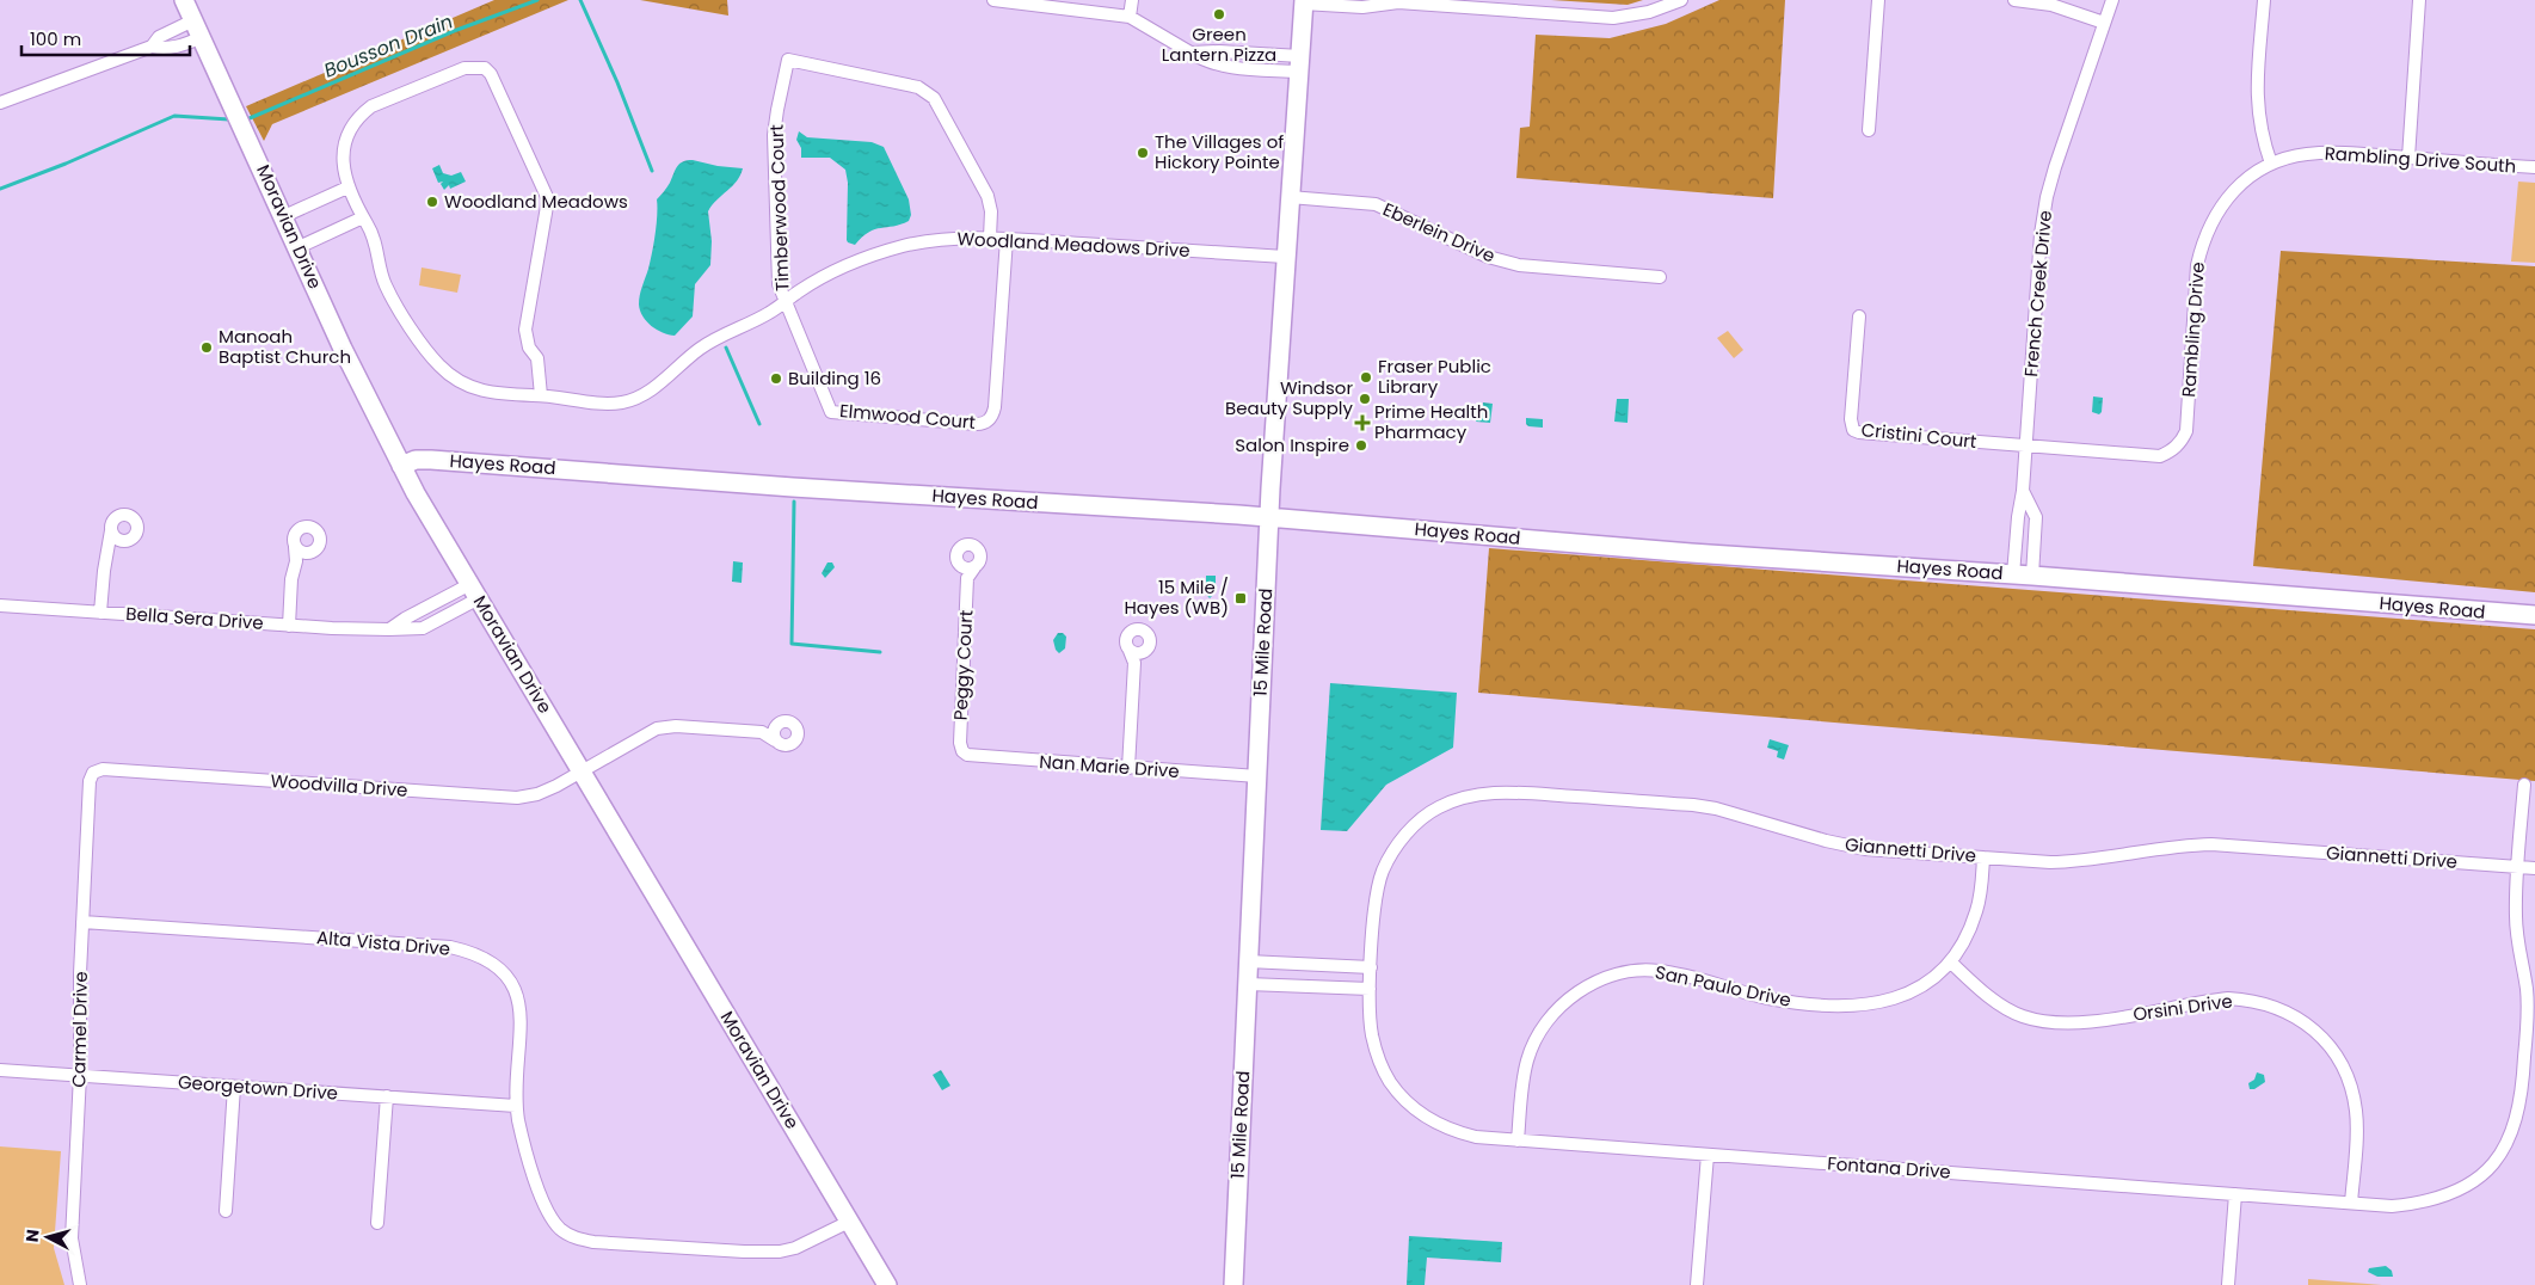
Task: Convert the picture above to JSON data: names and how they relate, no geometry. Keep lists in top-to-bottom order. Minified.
{"streets":{"street":["Rambling Drive South","Timberwood Court","Moravian Drive","Eberlein Drive","Woodland Meadows Drive","French Creek Drive","Rambling Drive","Elmwood Court","Cristini Court","Hayes Road","Bella Sera Drive","15 Mile Road","Peggy Court","Nan Marie Drive","Woodvilla Drive","Giannetti Drive","Alta Vista Drive","San Paulo Drive","Orsini Drive","Carmel Drive","Georgetown Drive","Fontana Drive"]},"crossings":[["Rambling Drive South","Rambling Drive"],["Timberwood Court","Woodland Meadows Drive"],["Timberwood Court","Elmwood Court"],["Moravian Drive","Hayes Road"],["Moravian Drive","Bella Sera Drive"],["Moravian Drive","Woodvilla Drive"],["Moravian Drive","Alta Vista Drive"],["Eberlein Drive","15 Mile Road"],["Woodland Meadows Drive","Elmwood Court"],["Woodland Meadows Drive","15 Mile Road"],["French Creek Drive","Rambling Drive"],["French Creek Drive","Cristini Court"],["French Creek Drive","Hayes Road"],["Rambling Drive","Cristini Court"],["Hayes Road","15 Mile Road"],["15 Mile Road","Nan Marie Drive"],["Peggy Court","Nan Marie Drive"],["Woodvilla Drive","Carmel Drive"],["Giannetti Drive","San Paulo Drive"],["Giannetti Drive","Fontana Drive"],["Alta Vista Drive","Carmel Drive"],["Alta Vista Drive","Georgetown Drive"],["San Paulo Drive","Orsini Drive"],["San Paulo Drive","Fontana Drive"],["Orsini Drive","Fontana Drive"],["Carmel Drive","Georgetown Drive"]],"water":["Bousson Drain"],"places":{"other":["Green Lantern Pizza","The Villages of Hickory Pointe","Woodland Meadows","Manoah Baptist Church","Fraser Public Library","Building 16","Windsor Beauty Supply","Salon Inspire"],"health":["Prime Health Pharmacy"],"transit":["15 Mile / Hayes (WB)"]},"scale_bar":"100 m","north":"left"}
